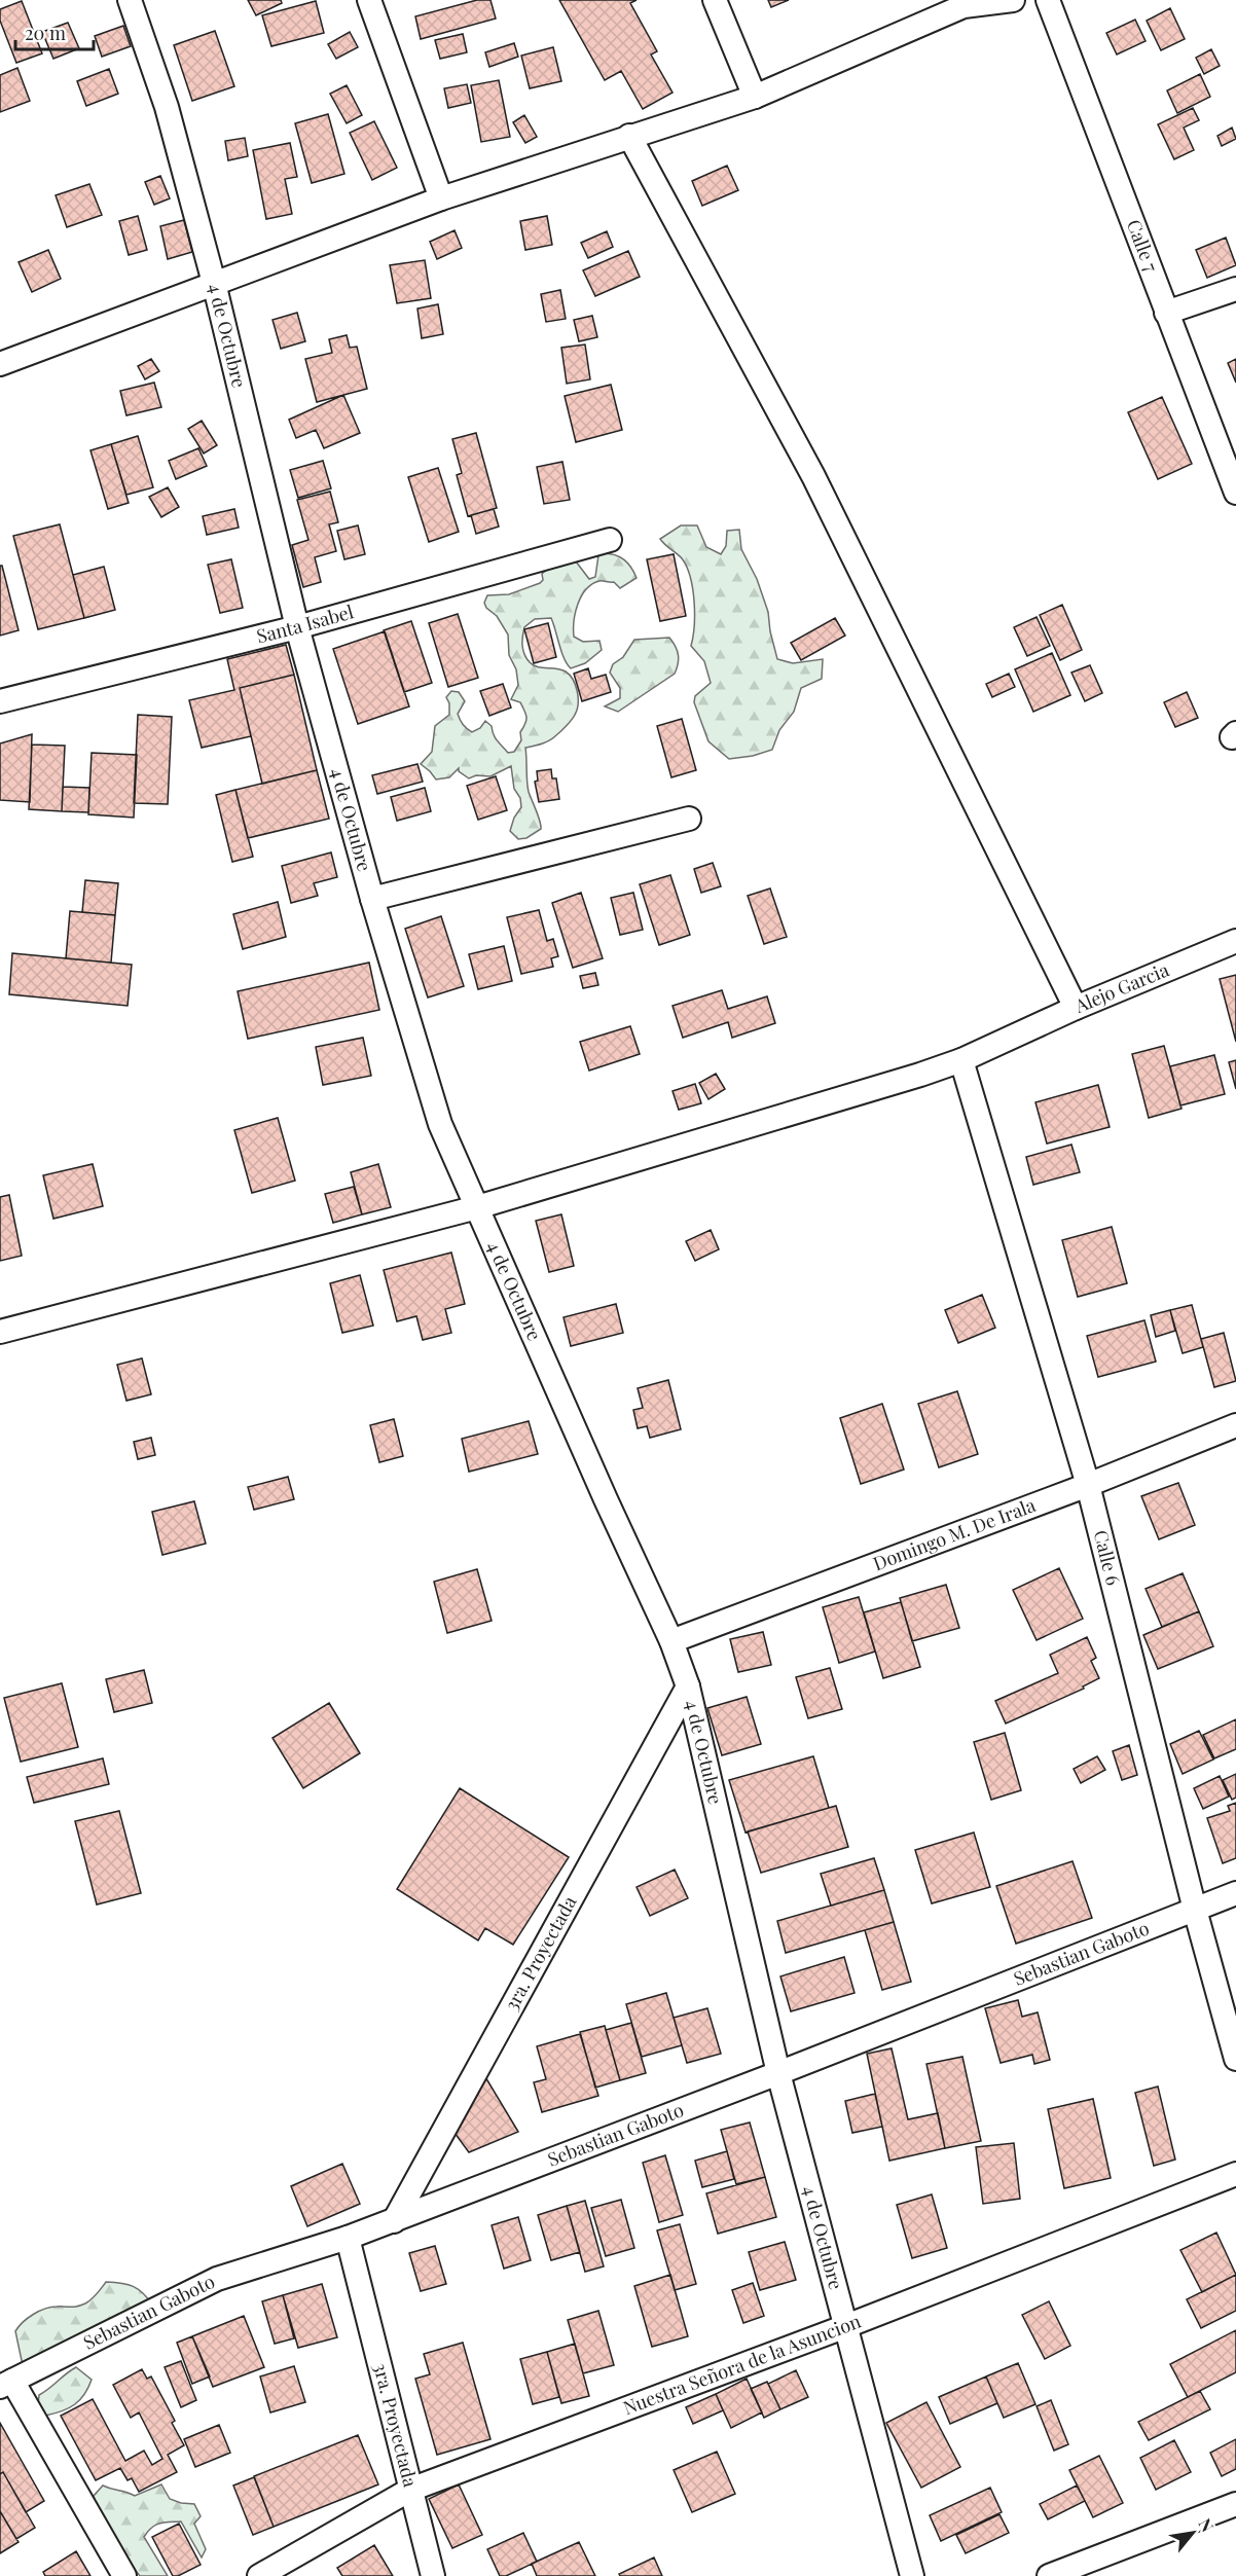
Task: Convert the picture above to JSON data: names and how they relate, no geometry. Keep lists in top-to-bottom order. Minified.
{"streets":{"street":["Calle 7","4 de Octubre","Santa Isabel","Alejo Garcia","Domingo M. De Irala","Calle 6","3ra. Proyectada","Sebastian Gaboto","Nuestra Señora de la Asuncion"]},"crossings":[["4 de Octubre","Santa Isabel"],["4 de Octubre","Alejo Garcia"],["4 de Octubre","Domingo M. De Irala"],["4 de Octubre","3ra. Proyectada"],["4 de Octubre","Sebastian Gaboto"],["4 de Octubre","Nuestra Señora de la Asuncion"],["Alejo Garcia","Calle 6"],["Domingo M. De Irala","Calle 6"],["Calle 6","Sebastian Gaboto"],["3ra. Proyectada","Sebastian Gaboto"],["3ra. Proyectada","Nuestra Señora de la Asuncion"]],"scale_bar":"20 m","north":"top right"}
